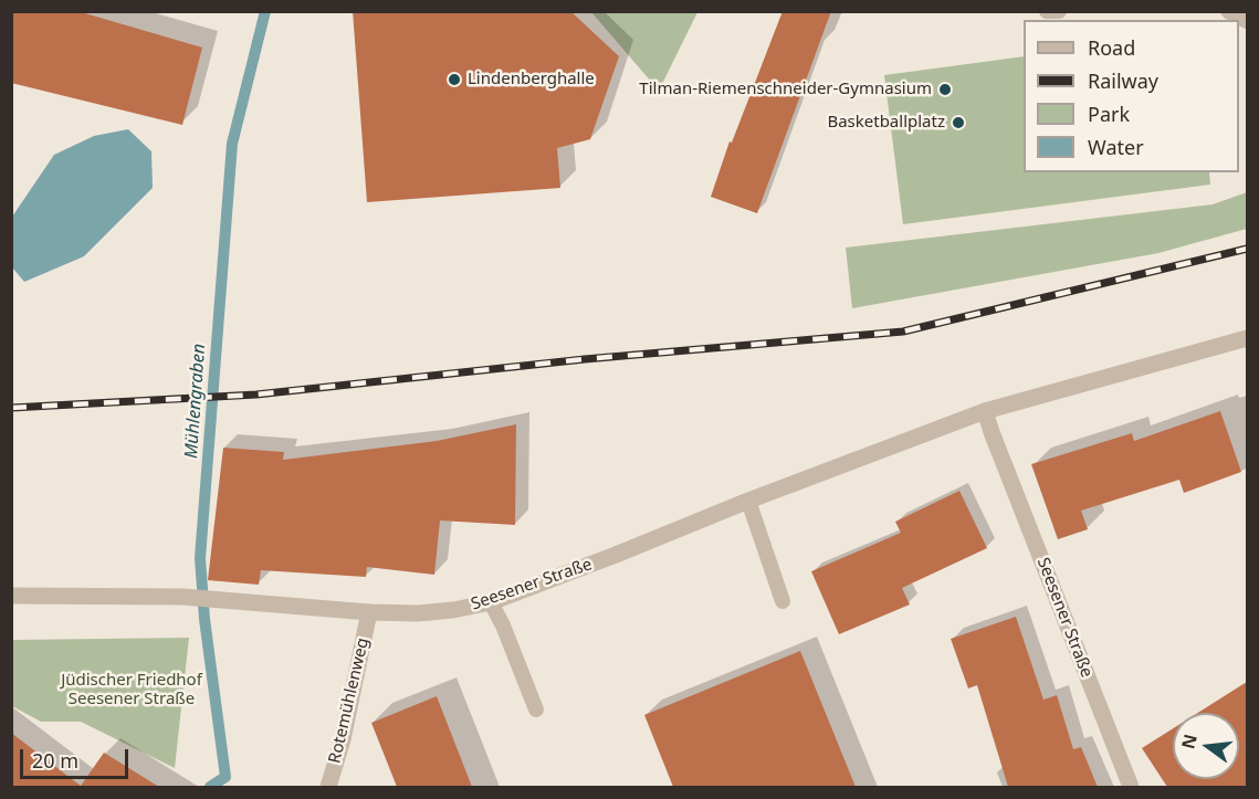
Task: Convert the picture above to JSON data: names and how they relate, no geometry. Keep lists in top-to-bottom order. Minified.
{"streets":{"street":["Seesener Straße","Rotemühlenweg"]},"crossings":[["Seesener Straße","Rotemühlenweg"]],"water":["Mühlengraben"],"parks":["Jüdischer Friedhof Seesener Straße"],"places":["Lindenberghalle","Tilman-Riemenschneider-Gymnasium","Basketballplatz"],"legend":["Road","Railway","Park","Water"],"scale_bar":"20 m","north":"left"}
